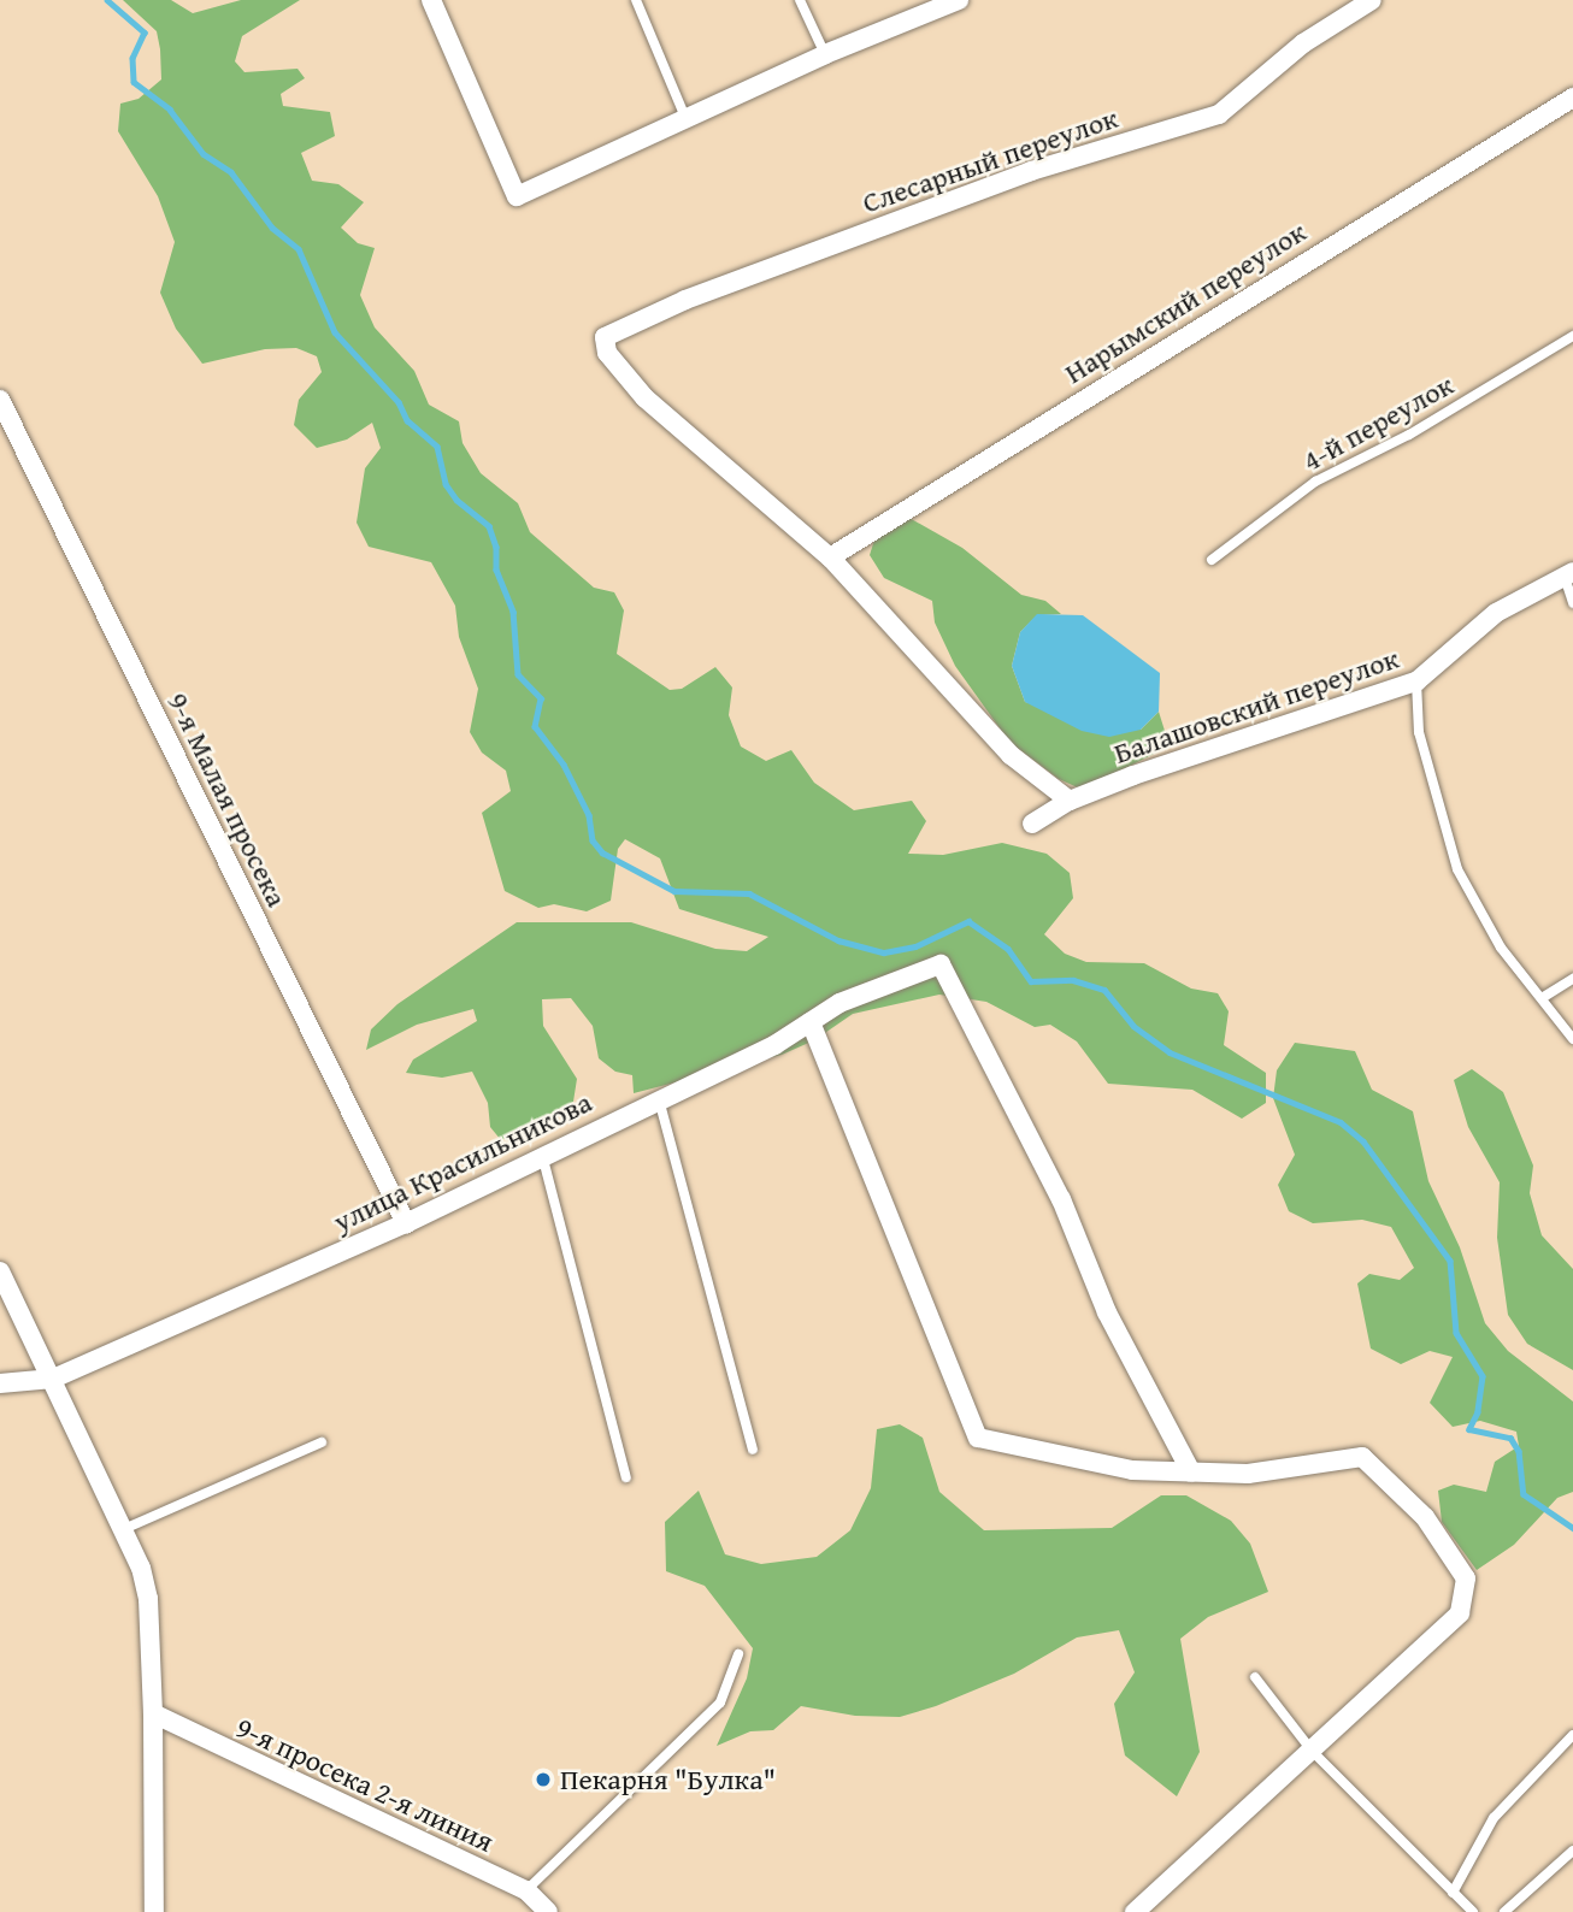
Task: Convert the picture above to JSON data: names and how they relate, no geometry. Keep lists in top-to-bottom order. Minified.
{"streets":{"street":["Слесарный переулок","Нарымский переулок","Балашовский переулок","9-я Малая просека","улица Красильникова","9-я просека 2-я линия"],"lane":["4-й переулок"]},"crossings":[["Слесарный переулок","Нарымский переулок"],["9-я Малая просека","улица Красильникова"]],"places":["Пекарня \"Булка\""]}
